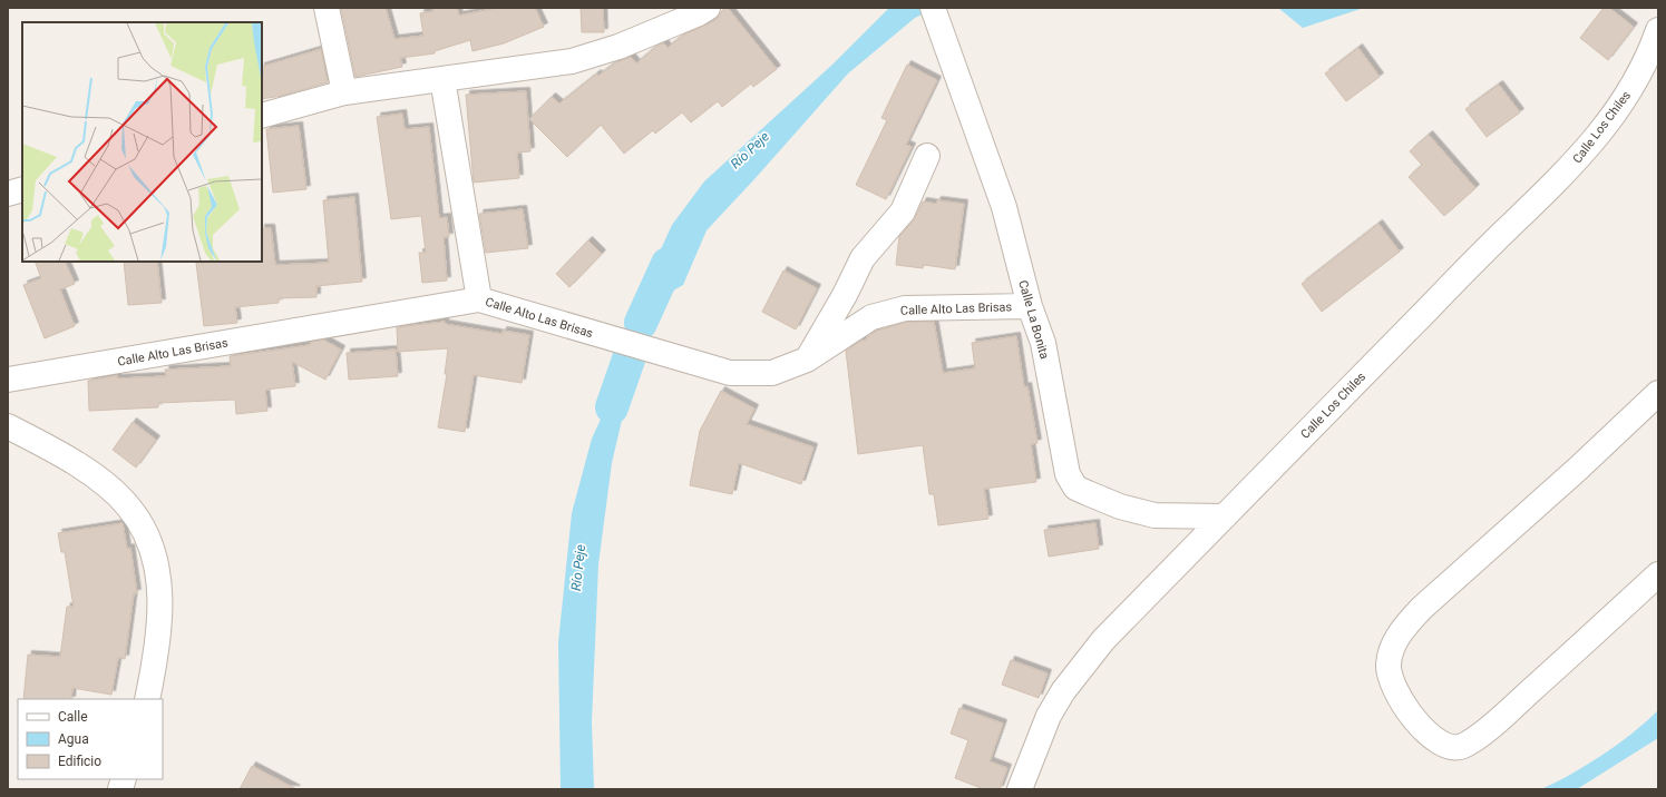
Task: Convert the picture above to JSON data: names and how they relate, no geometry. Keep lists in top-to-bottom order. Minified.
{"streets":{"street":["Calle Los Chiles","Calle Alto Las Brisas","Calle La Bonita"]},"crossings":[["Calle Los Chiles","Calle La Bonita"],["Calle Alto Las Brisas","Calle La Bonita"]],"water":["Río Peje"],"legend":["Calle","Agua","Edificio"]}
